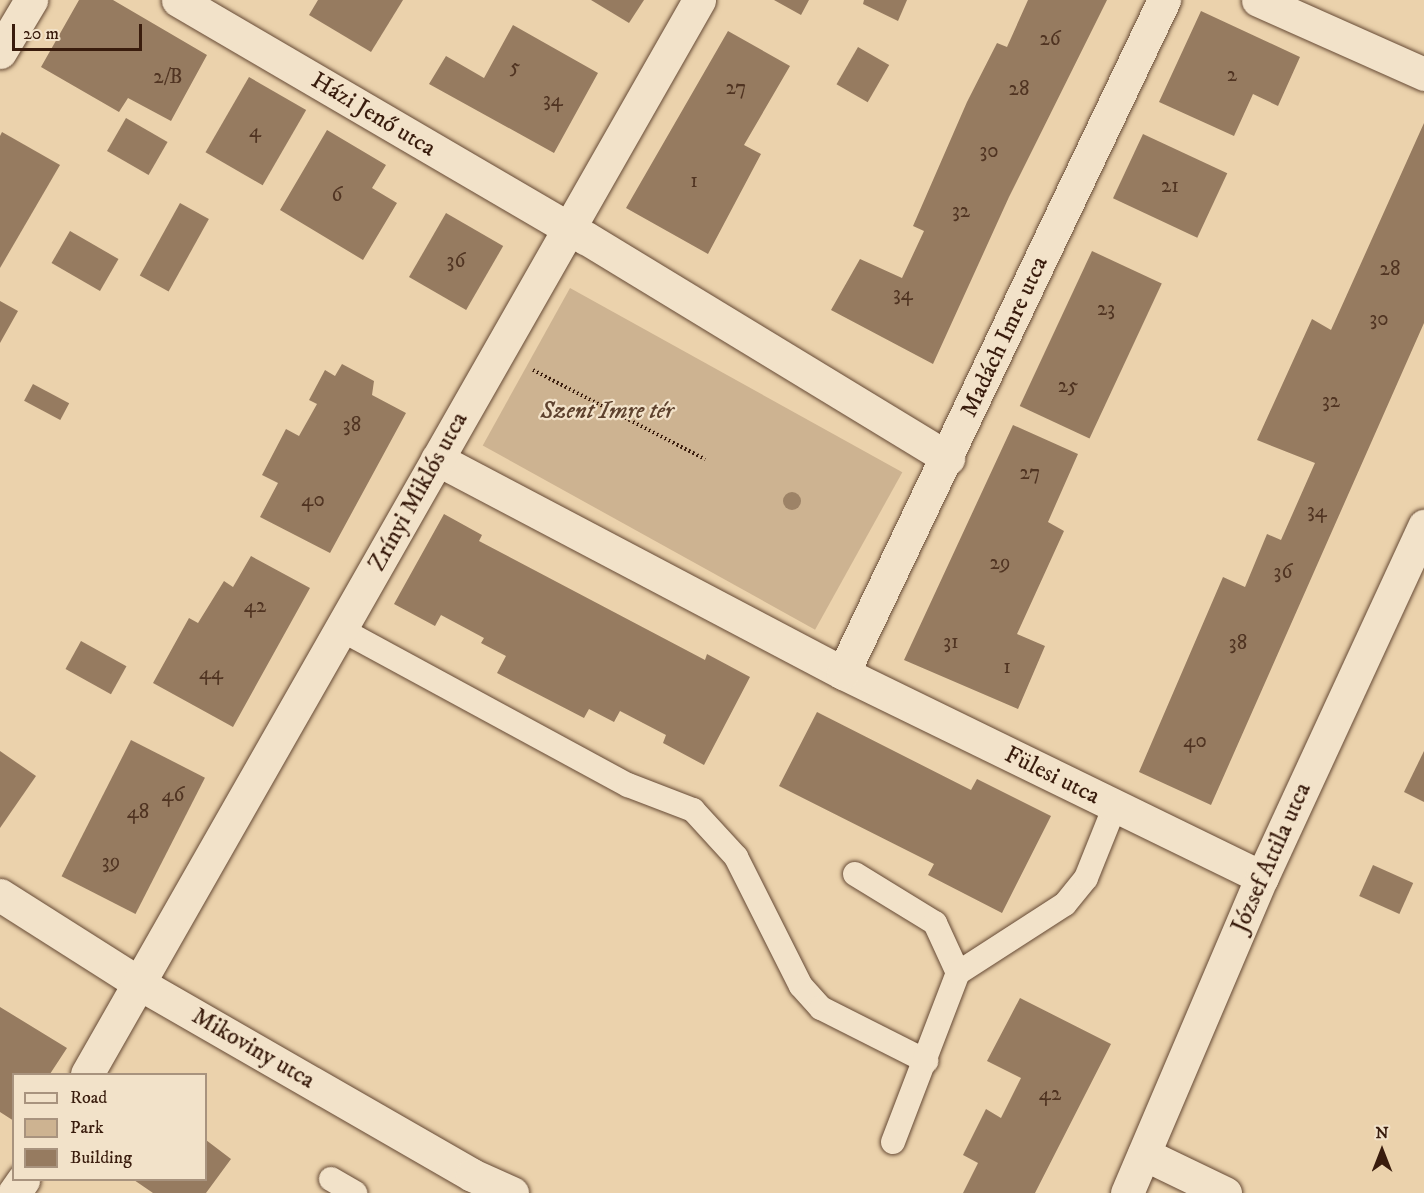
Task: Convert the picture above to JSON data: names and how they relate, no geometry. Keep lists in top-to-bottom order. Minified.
{"streets":{"street":["Házi Jenő utca","Madách Imre utca","Zrínyi Miklós utca","Fülesi utca","József Attila utca","Mikoviny utca"]},"crossings":[["Házi Jenő utca","Zrínyi Miklós utca"],["Madách Imre utca","Fülesi utca"],["Zrínyi Miklós utca","Mikoviny utca"],["Fülesi utca","József Attila utca"]],"parks":["Szent Imre tér"],"house_numbers":["26","5","2","2/B","27","28","34","4","30","1","21","6","32","36","28","34","23","30","25","32","38","27","40","34","29","36","42","31","38","1","44","40","46","48","39","42"],"legend":["Road","Park","Building"],"scale_bar":"20 m","north":"top"}
